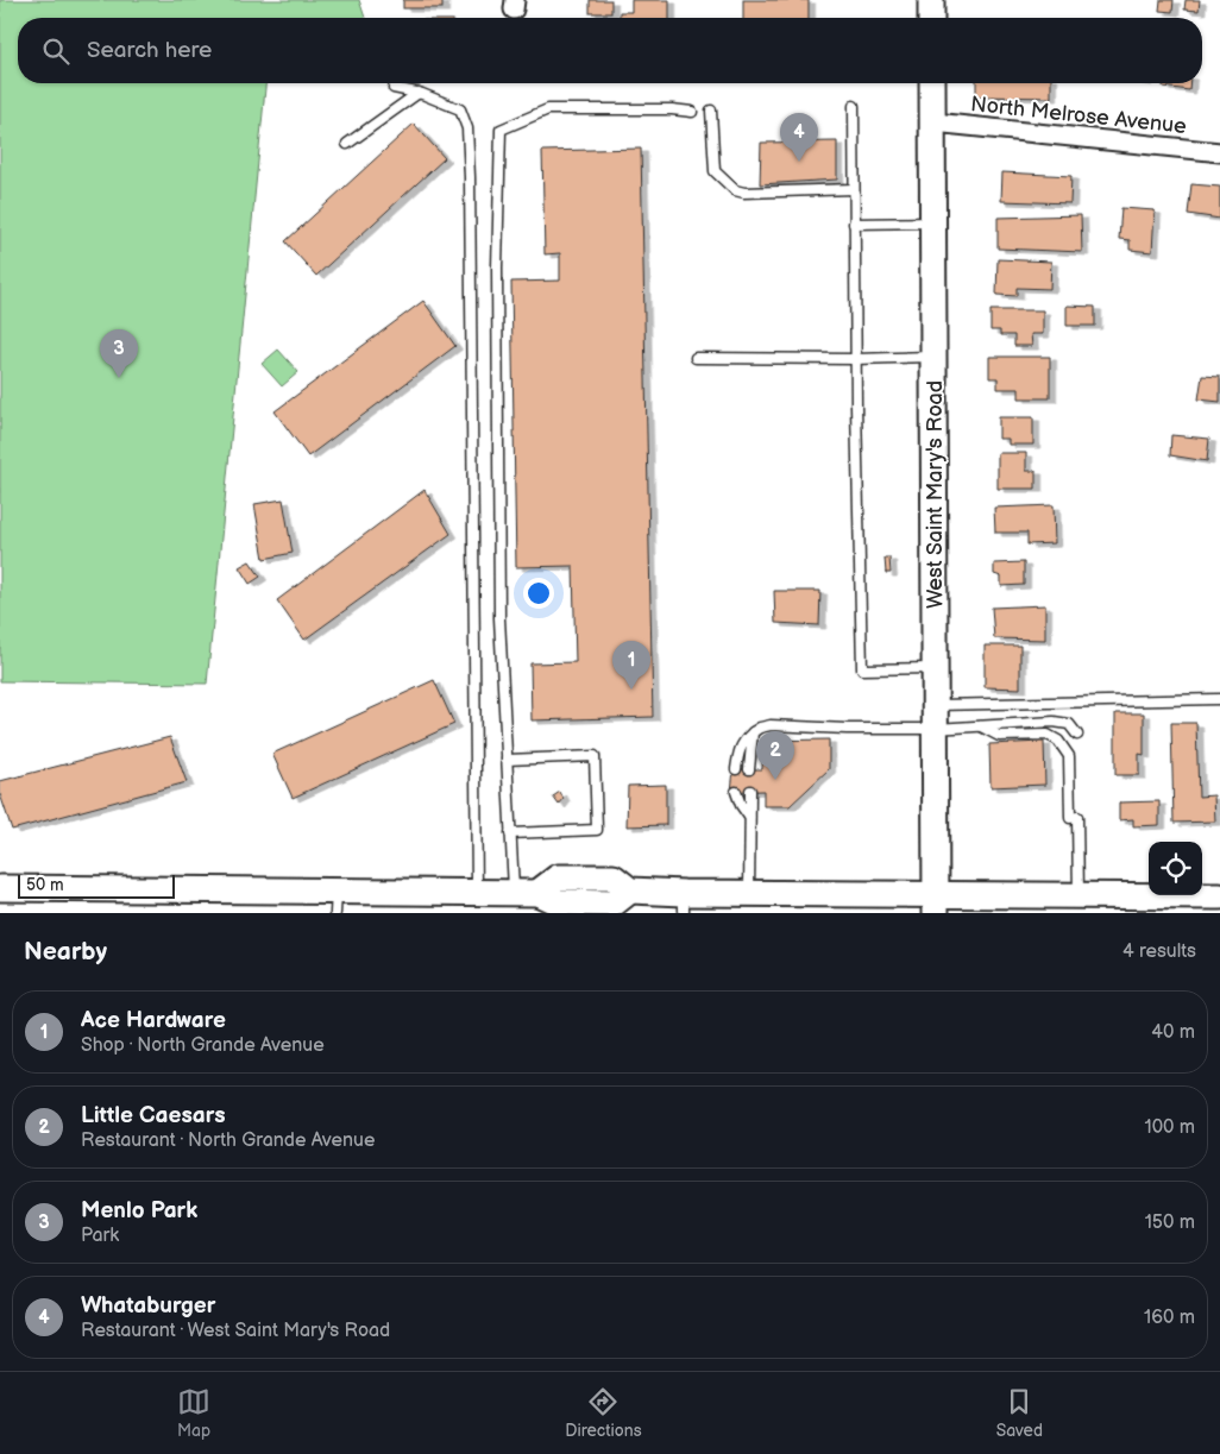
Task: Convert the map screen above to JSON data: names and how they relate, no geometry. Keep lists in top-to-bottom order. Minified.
{"streets":{"main road":["West Saint Mary's Road"],"street":["North Melrose Avenue"]},"crossings":[["North Melrose Avenue","West Saint Mary's Road"]],"scale_bar":"50 m","page":{"search":"Search here","pins":["4","3","1","2"],"scale":"50 m","heading":["Nearby","4 results"],"list":[{"mark":"1","name":"Ace Hardware","note":"Shop · North Grande Avenue","value":"40 m"},{"mark":"2","name":"Little Caesars","note":"Restaurant · North Grande Avenue","value":"100 m"},{"mark":"3","name":"Menlo Park","note":"Park","value":"150 m"},{"mark":"4","name":"Whataburger","note":"Restaurant · West Saint Mary's Road","value":"160 m"}],"nav":["Map","Directions","Saved"]}}
